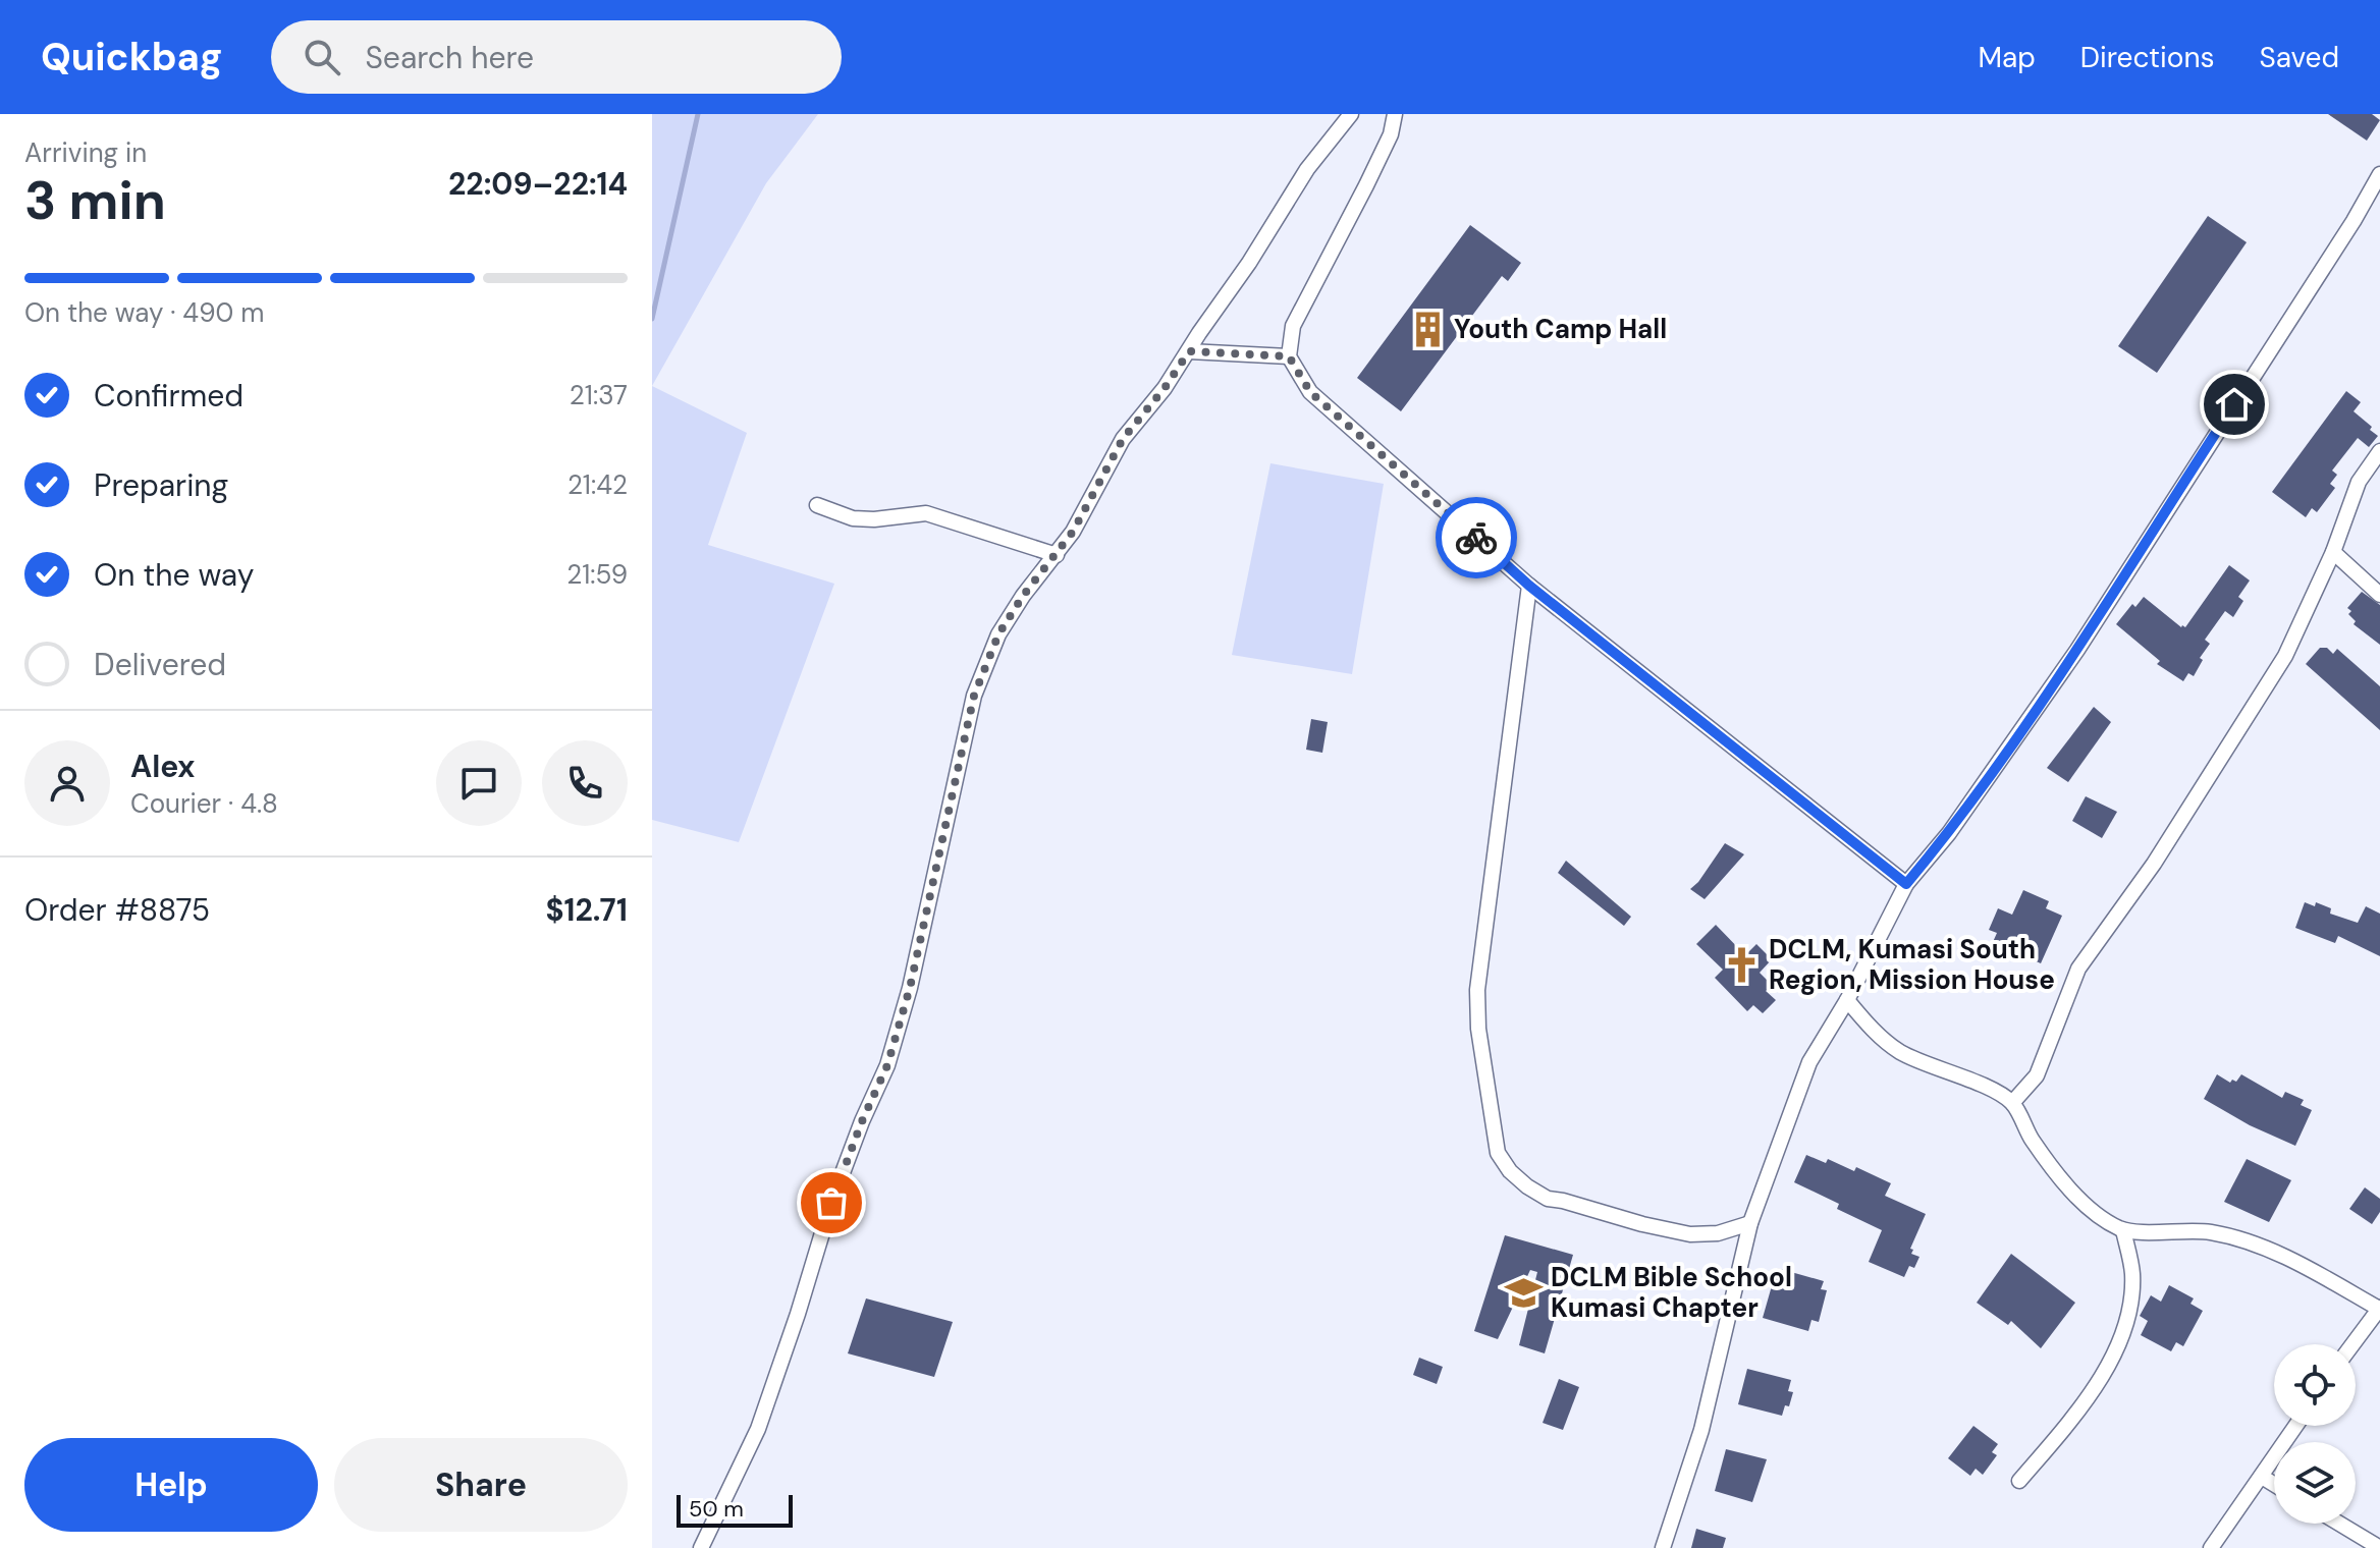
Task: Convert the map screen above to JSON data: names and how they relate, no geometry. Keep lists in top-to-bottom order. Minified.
{"places":{"building":["Youth Camp Hall"],"church":["DCLM, Kumasi South Region, Mission House"],"school or university":["DCLM Bible School Kumasi Chapter"]},"scale_bar":"50 m","page":{"header":"Quickbag","search":"Search here","nav":["Map","Directions","Saved"],"heading":["3 min","Arriving in","22:09–22:14"],"panel":["Alex","Courier · 4.8","Order #8875","$12.71"],"bar":"On the way · 490 m","list":[["Confirmed","21:37"],["Preparing","21:42"],["On the way","21:59"],"Delivered"],"buttons":["Help","Share"],"scale":"50 m"}}
